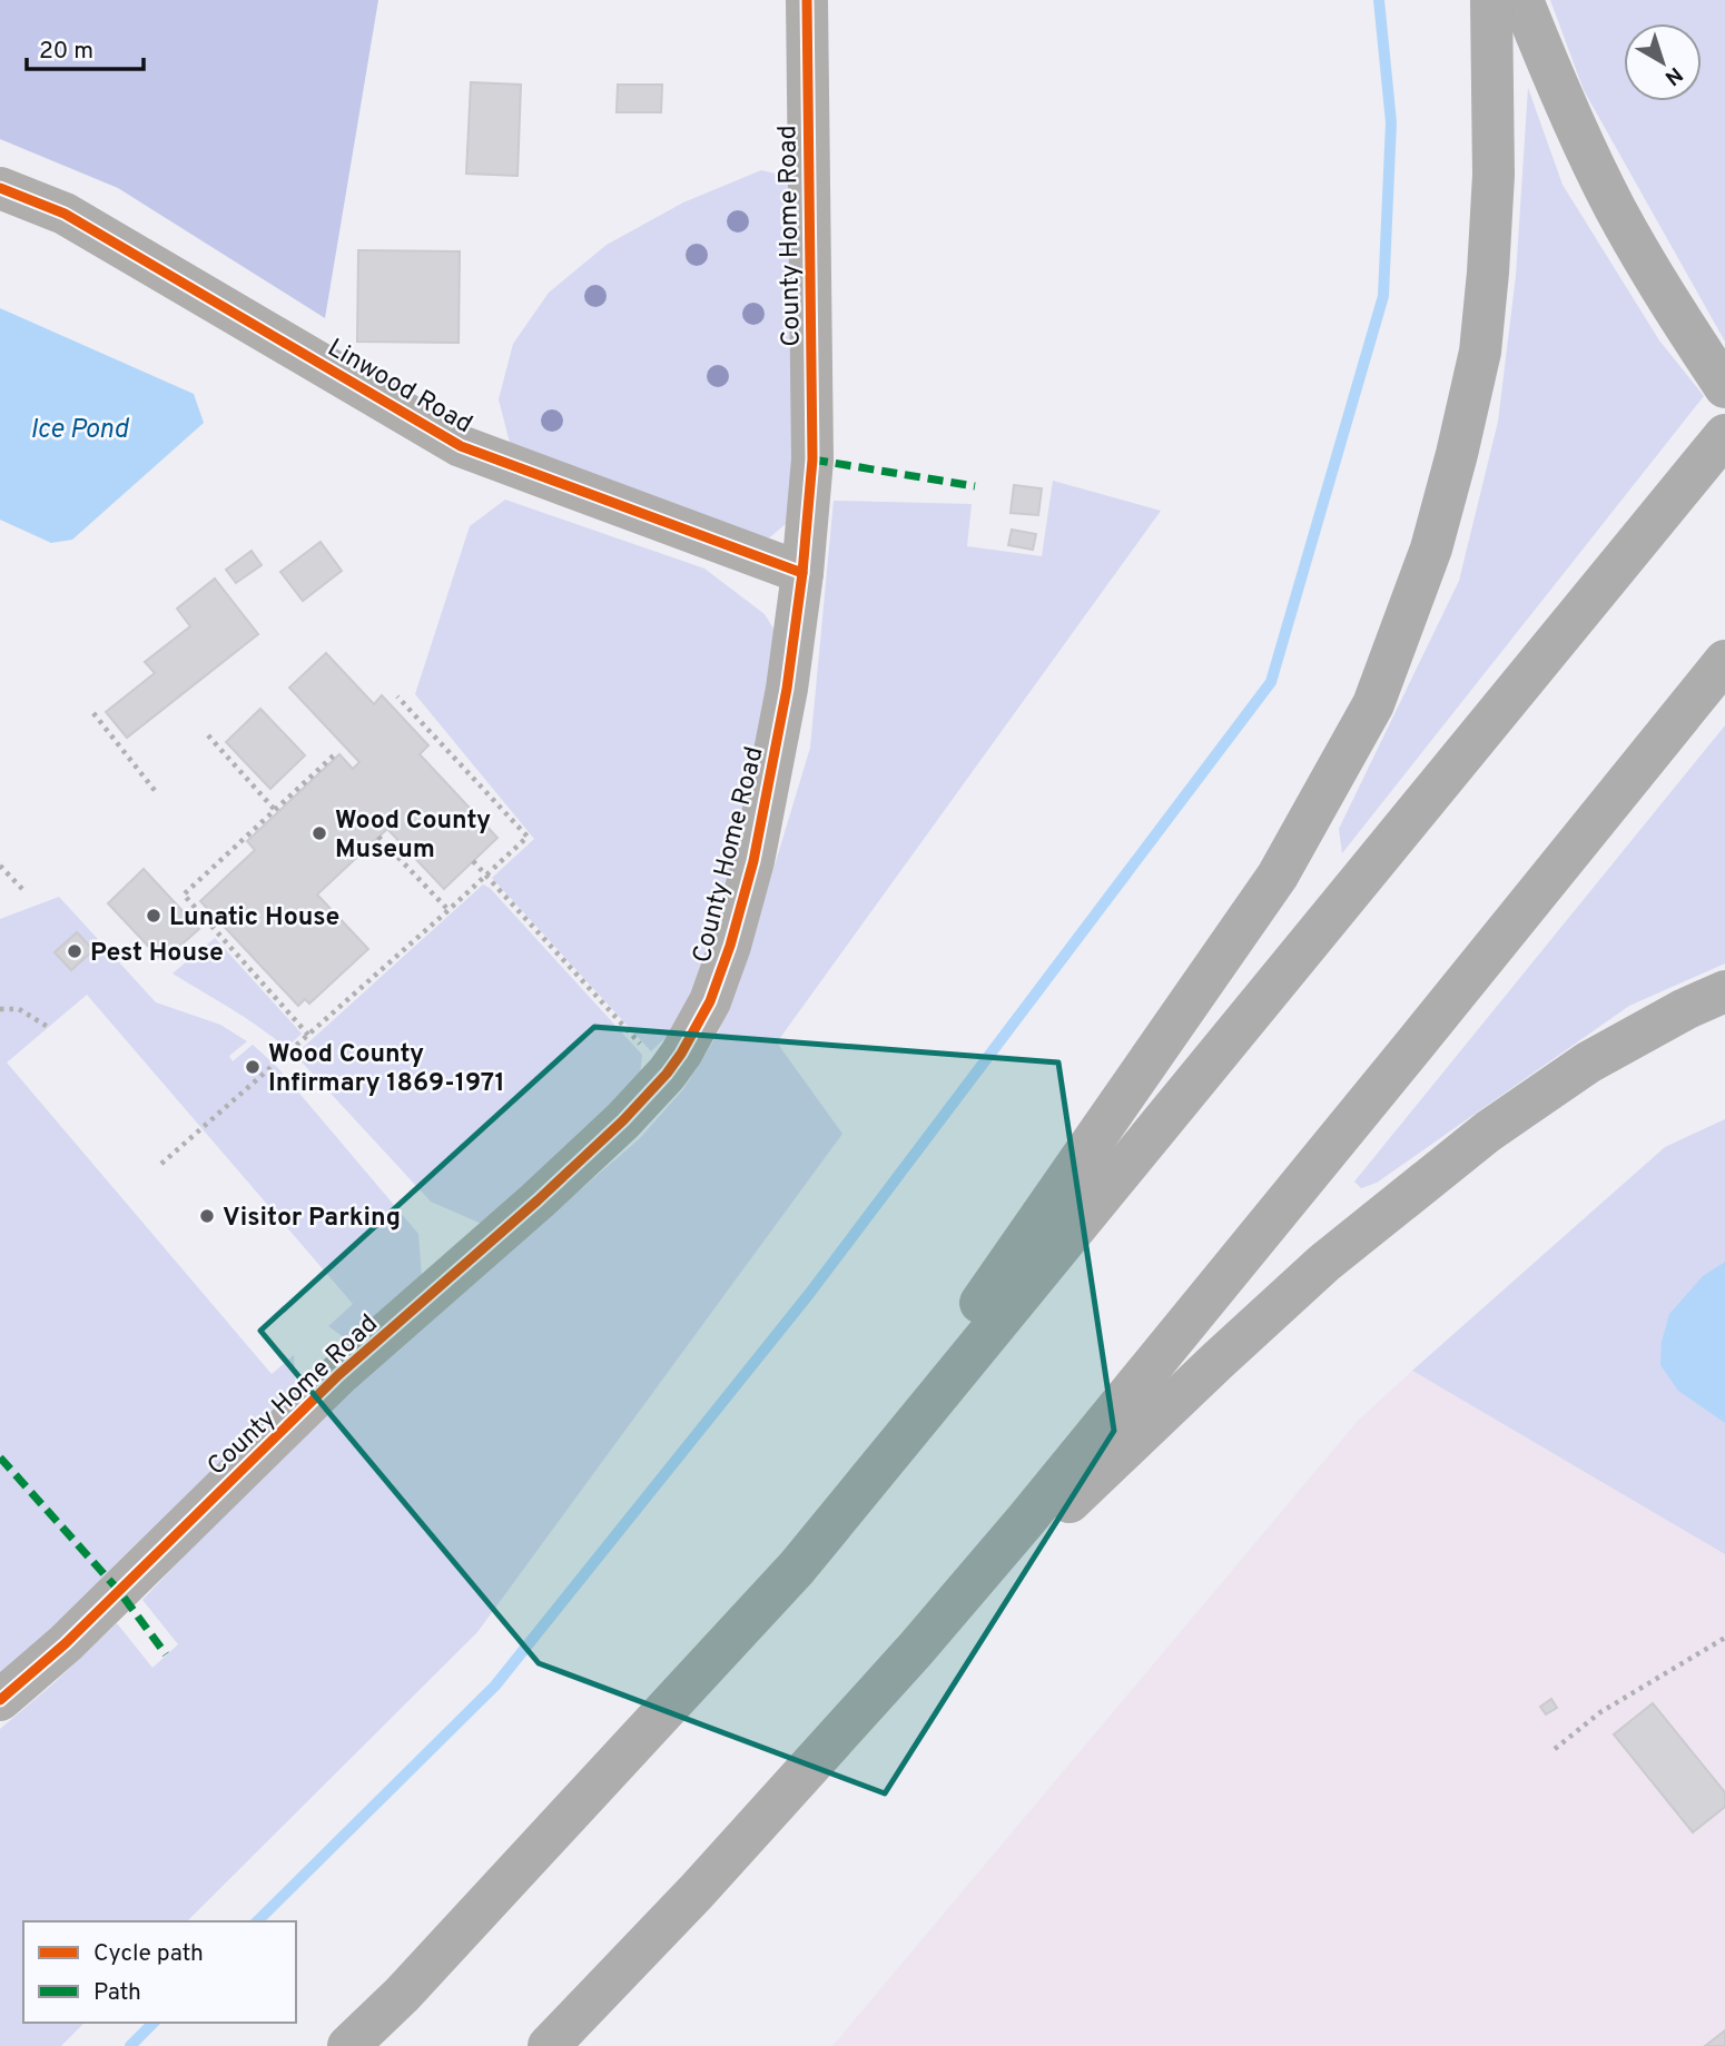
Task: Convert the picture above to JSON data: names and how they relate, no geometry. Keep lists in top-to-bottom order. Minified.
{"streets":{"street":["County Home Road","Linwood Road"]},"crossings":[["County Home Road","Linwood Road"]],"water":["Ice Pond"],"places":["Wood County Museum","Lunatic House","Pest House","Wood County Infirmary 1869-1971","Visitor Parking"],"legend":["Cycle path","Path"],"scale_bar":"20 m","north":"bottom right"}
